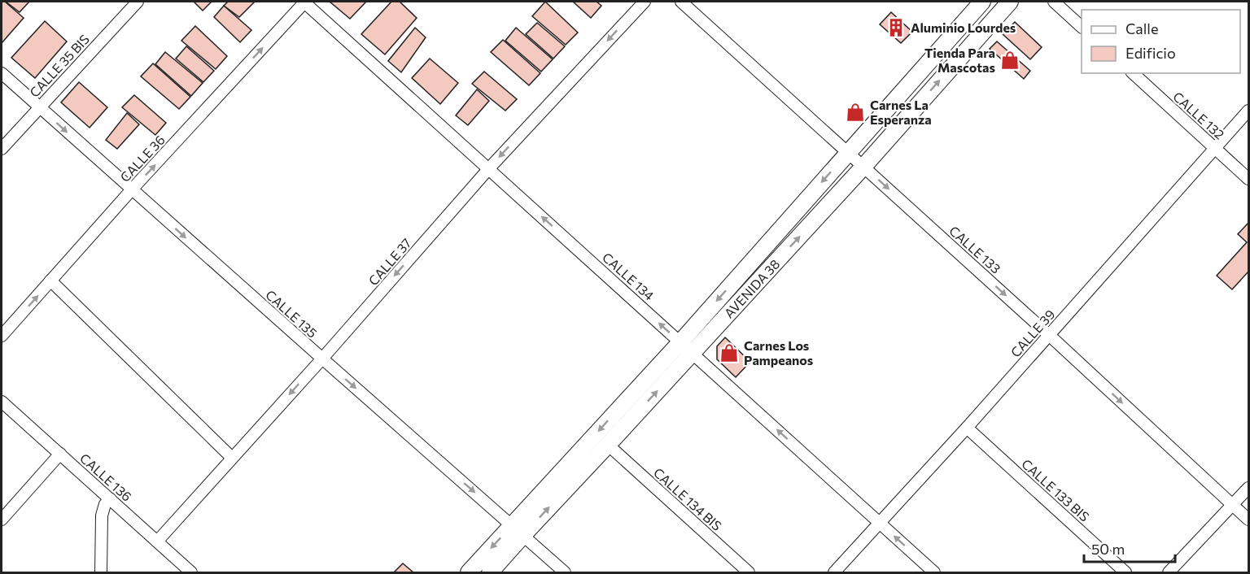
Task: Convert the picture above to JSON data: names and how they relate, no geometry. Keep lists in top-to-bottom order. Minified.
{"streets":{"main road":["AVENIDA 38"],"street":["CALLE 35 BIS","CALLE 132","CALLE 36","CALLE 133","CALLE 37","CALLE 134","CALLE 135","CALLE 39","CALLE 136","CALLE 133 BIS","CALLE 134 BIS"]},"crossings":[["CALLE 35 BIS","CALLE 135"],["CALLE 132","CALLE 39"],["CALLE 36","CALLE 134"],["CALLE 36","CALLE 135"],["CALLE 133","AVENIDA 38"],["CALLE 133","CALLE 39"],["CALLE 37","CALLE 134"],["CALLE 37","CALLE 135"],["CALLE 37","CALLE 136"],["CALLE 134","AVENIDA 38"],["CALLE 134","CALLE 39"],["AVENIDA 38","CALLE 135"],["AVENIDA 38","CALLE 134 BIS"],["CALLE 39","CALLE 133 BIS"]],"one_way":["CALLE 36","CALLE 133","CALLE 37","CALLE 134","CALLE 135"],"places":{"building":["Aluminio Lourdes"],"shop":["Tienda Para Mascotas","Carnes La Esperanza","Carnes Los Pampeanos"]},"legend":["Calle","Edificio"],"scale_bar":"50 m"}
